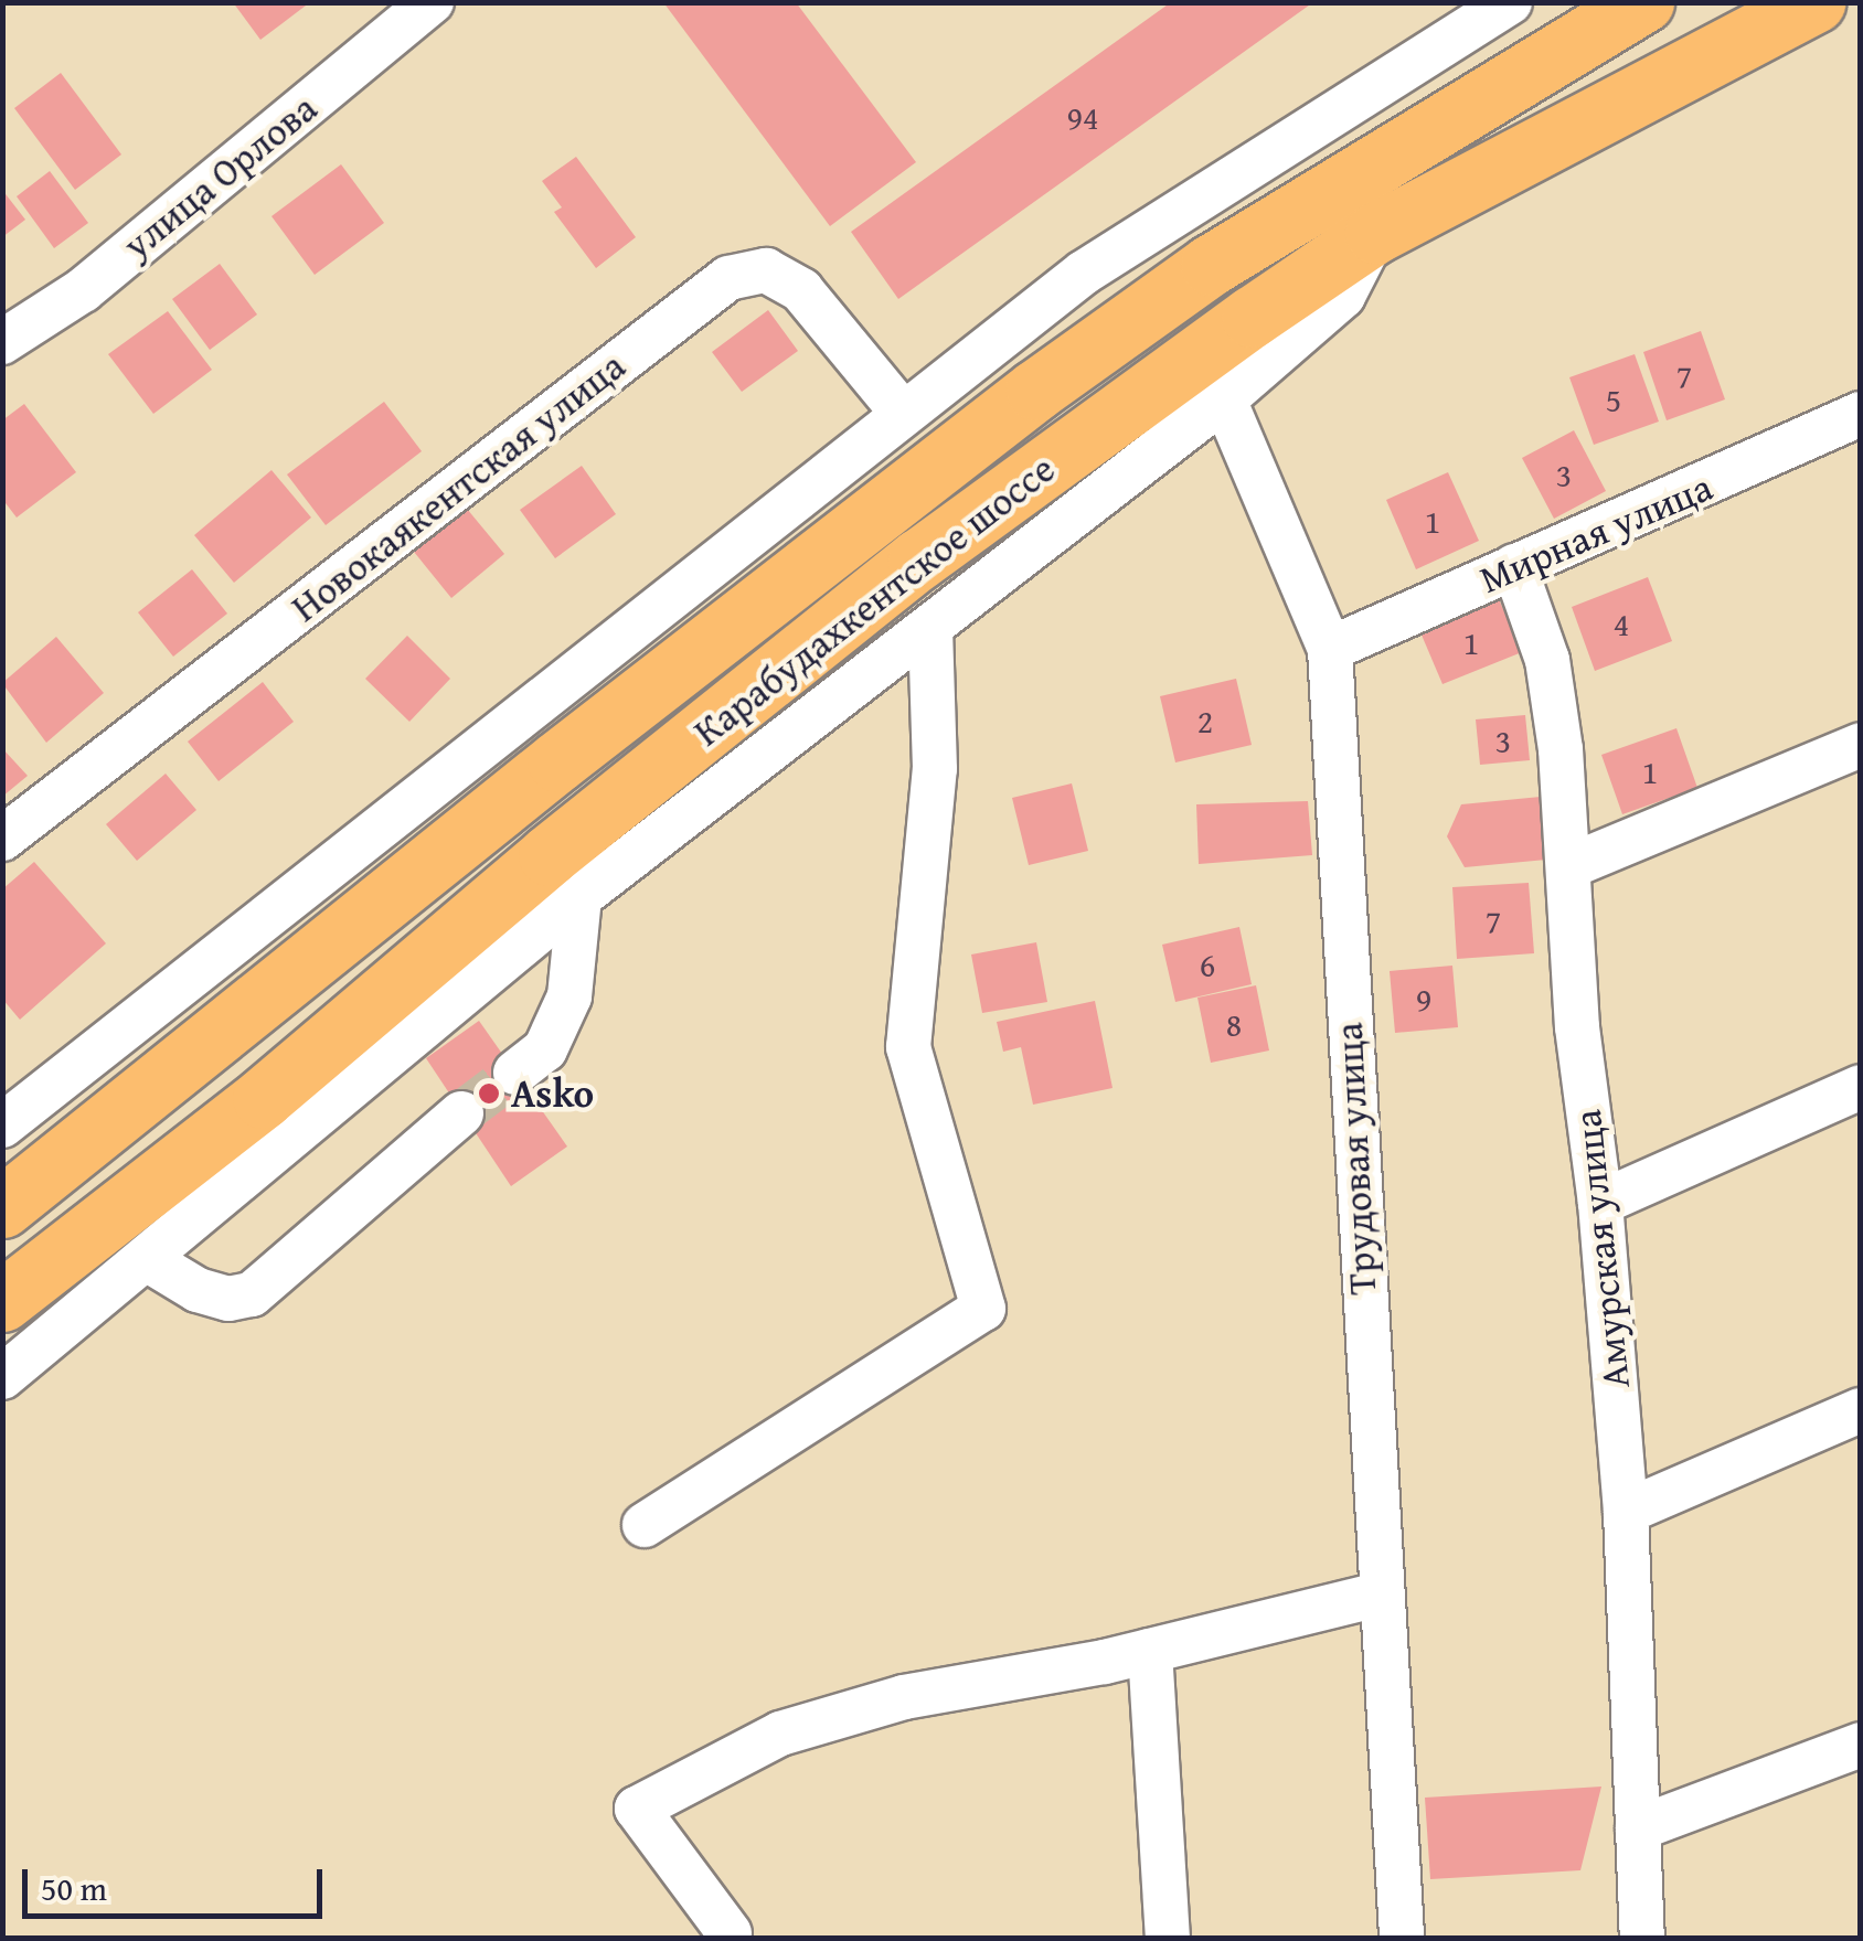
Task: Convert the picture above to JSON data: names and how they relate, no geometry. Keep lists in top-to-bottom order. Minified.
{"streets":{"highway":["Карабудахкентское шоссе"],"street":["улица Орлова","Новокаякентская улица","Мирная улица","Трудовая улица","Амурская улица"]},"crossings":[["Мирная улица","Трудовая улица"],["Мирная улица","Амурская улица"]],"places":["Asko"],"house_numbers":["94","7","5","3","1","4","1","2","3","1","7","6","9","8"],"scale_bar":"50 m"}
